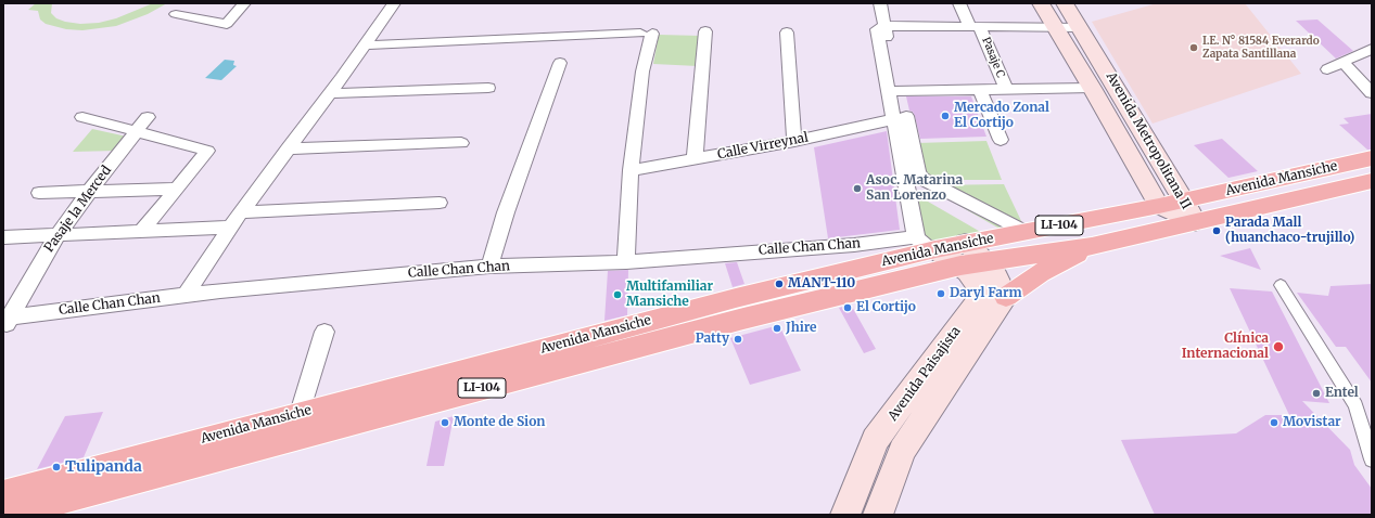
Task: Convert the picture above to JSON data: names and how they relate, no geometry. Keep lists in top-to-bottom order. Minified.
{"streets":{"highway":["Avenida Mansiche","LI-104"],"main road":["Avenida Metropolitana II","Avenida Paisajista"],"street":["Pasaje C","Calle Virreynal","Pasaje la Merced","Calle Chan Chan"]},"crossings":[["Avenida Metropolitana II","Avenida Mansiche"],["Avenida Mansiche","Calle Chan Chan"],["Avenida Mansiche","Avenida Paisajista"],["Pasaje la Merced","Calle Chan Chan"],["Calle Chan Chan","Avenida Paisajista"]],"places":["I.E. N° 81584 Everardo Zapata Santillana","Mercado Zonal El Cortijo","Asoc. Matarina San Lorenzo","Parada Mall (huanchaco-trujillo)","MANT-110","Daryl Farm","Multifamiliar Mansiche","El Cortijo","Jhire","Patty","Clínica Internacional","Entel","Monte de Sion","Movistar","Tulipanda"]}
